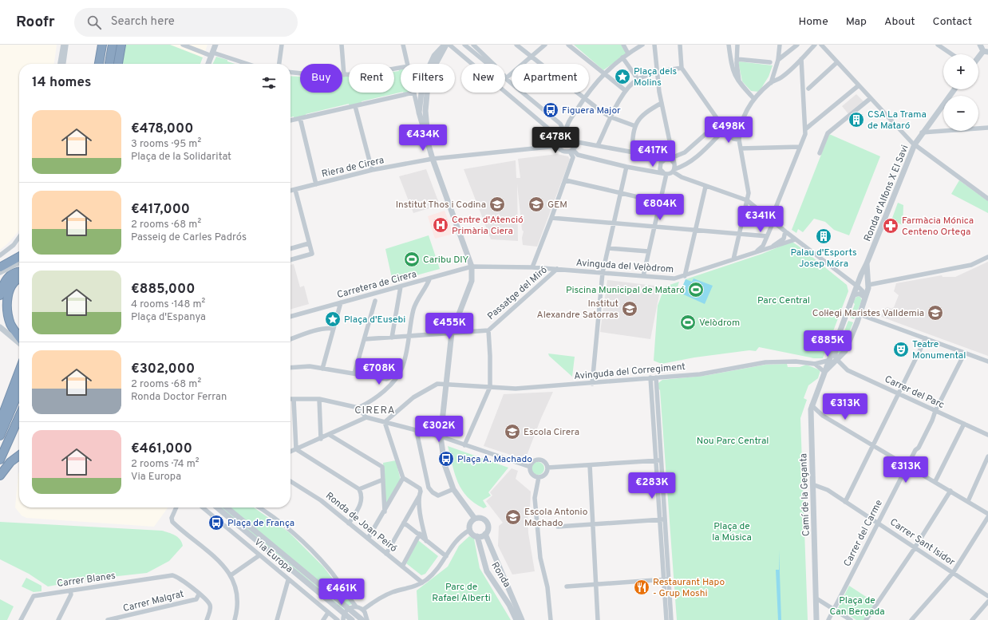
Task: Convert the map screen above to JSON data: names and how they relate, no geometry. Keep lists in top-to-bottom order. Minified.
{"streets":{"street":["Riera de Cirera","Ronda d'Alfons X El Savi","Avinguda del Velòdrom","Carretera de Cirera","Passatge del Miró","Avinguda del Corregiment","Carrer del Parc","Camí de la Geganta","Ronda de Joan Peiró","Carrer del Carme","Carrer Sant Isidor","Via Europa","Ronda","Carrer Blanes","Carrer Malgrat"]},"crossings":[["Avinguda del Velòdrom","Carretera de Cirera"],["Avinguda del Velòdrom","Passatge del Miró"],["Passatge del Miró","Avinguda del Corregiment"],["Avinguda del Corregiment","Camí de la Geganta"],["Carrer del Parc","Carrer del Carme"],["Camí de la Geganta","Carrer Sant Isidor"],["Carrer del Carme","Carrer Sant Isidor"],["Carrer Blanes","Carrer Malgrat"]],"districts":["CIRERA"],"parks":["Parc Central","Nou Parc Central","Plaça de la Música","Parc de Rafael Alberti","Plaça de Can Bergada"],"places":{"place":["Plaça dels Molins","Plaça d'Eusebi"],"bus stop":["Figuera Major","Plaça A. Machado","Plaça de França"],"building":["CSA La Trama de Mataró","Palau d'Esports Josep Móra"],"school or university":["Institut Thos i Codina","GEM","Institut Alexandre Satorras","Col·legi Maristes Valldemia","Escola Cirera","Escola Antonio Machado"],"hospital":["Centre d'Atenció Primària Ciera"],"pharmacy":["Farmàcia Mónica Centeno Ortega"],"sports":["Caribu DIY","Piscina Municipal de Mataró","Velòdrom"],"theatre":["Teatre Monumental"],"restaurant":["Restaurant Hapo - Grup Moshi"]},"page":{"header":"Roofr","search":"Search here","nav":["Home","Map","About","Contact"],"map_buttons":["+","−"],"chip":["Buy","Rent","Filters","New","Apartment"],"heading":"14 homes","list":[{"name":"€478,000","note":"3 rooms · 95 m² · Plaça de la Solidaritat"},{"name":"€417,000","note":"2 rooms · 68 m² · Passeig de Carles Padrós"},{"name":"€885,000","note":"4 rooms · 148 m² · Plaça d'Espanya"},{"name":"€302,000","note":"2 rooms · 68 m² · Ronda Doctor Ferran"},{"name":"€461,000","note":"2 rooms · 74 m² · Via Europa"}],"price":["€498K","€434K","€478K","€417K","€804K","€341K","€455K","€885K","€708K","€313K","€302K","€313K","€283K","€461K"]}}
